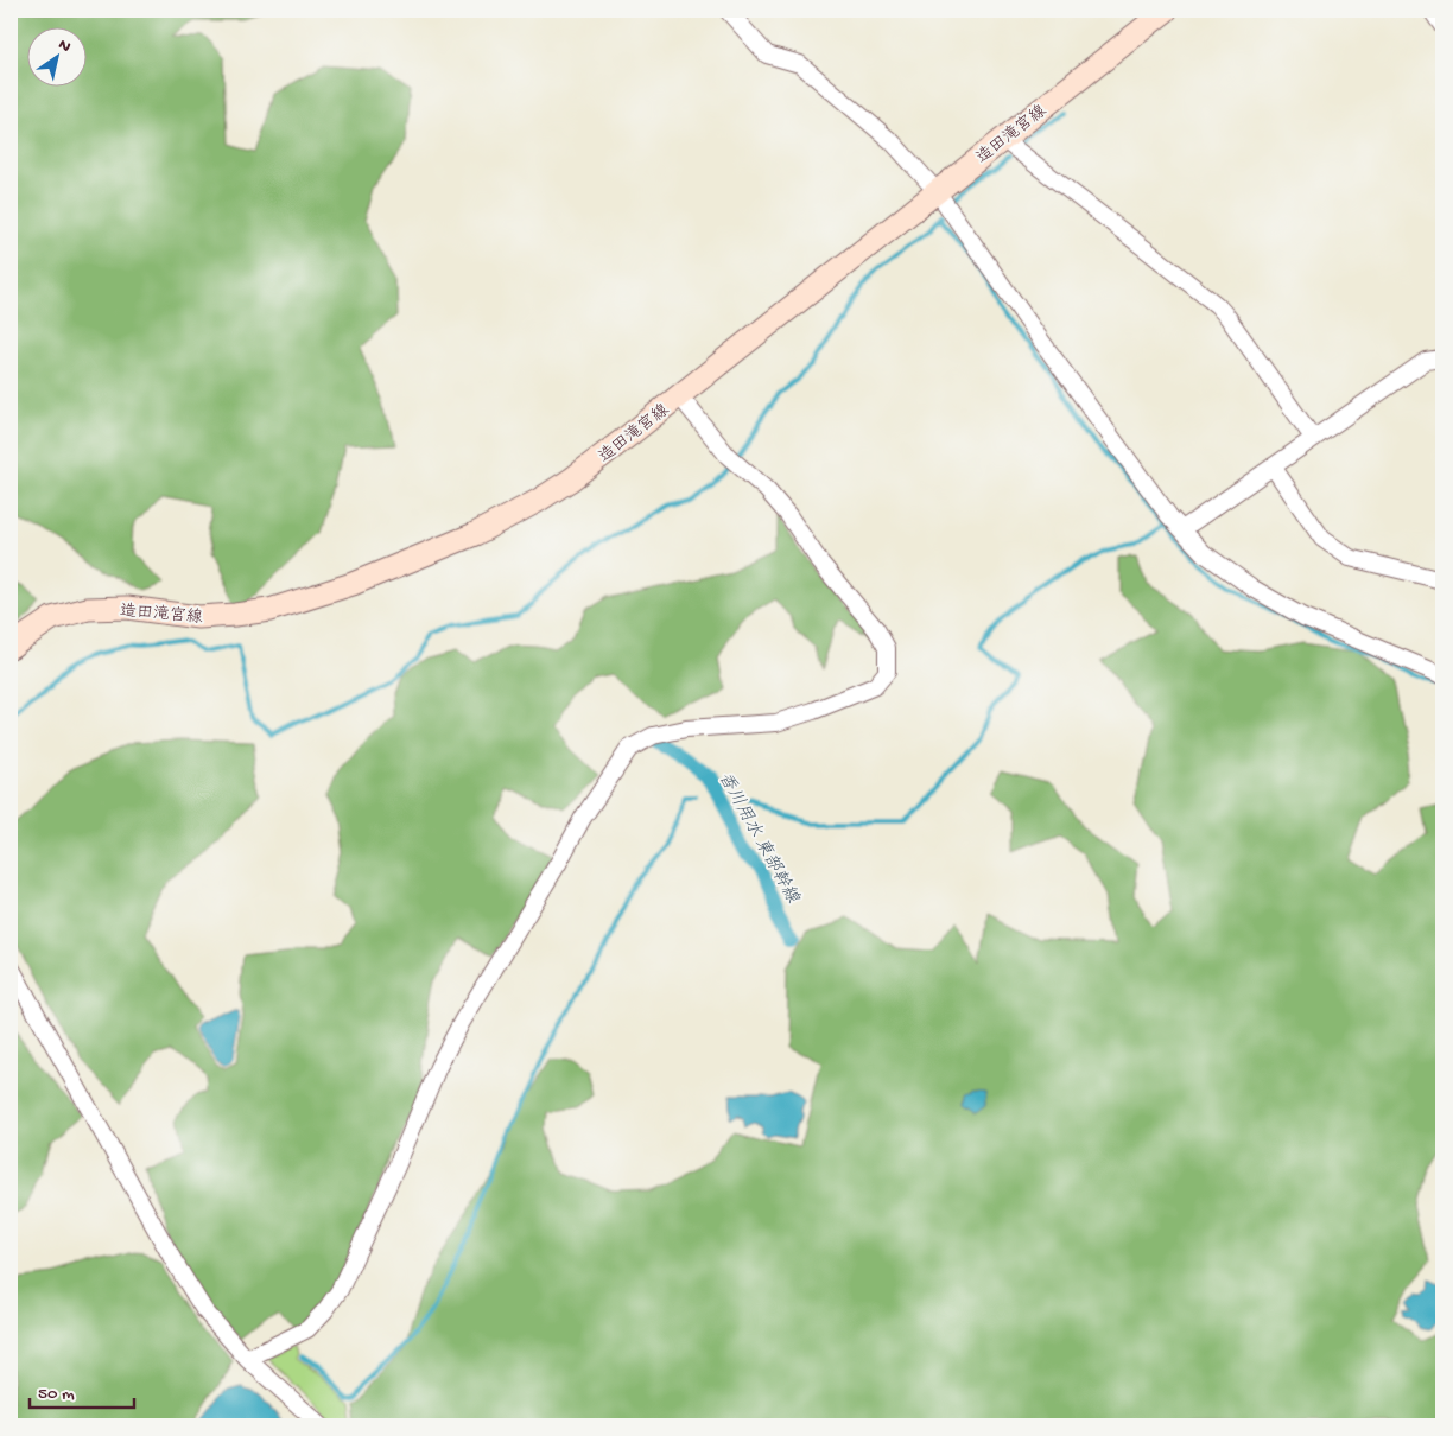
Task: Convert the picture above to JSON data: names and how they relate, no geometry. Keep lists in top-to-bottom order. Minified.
{"streets":{"main road":["造田滝宮線"]},"water":["香川用水 東部幹線"],"scale_bar":"50 m","north":"top right"}
